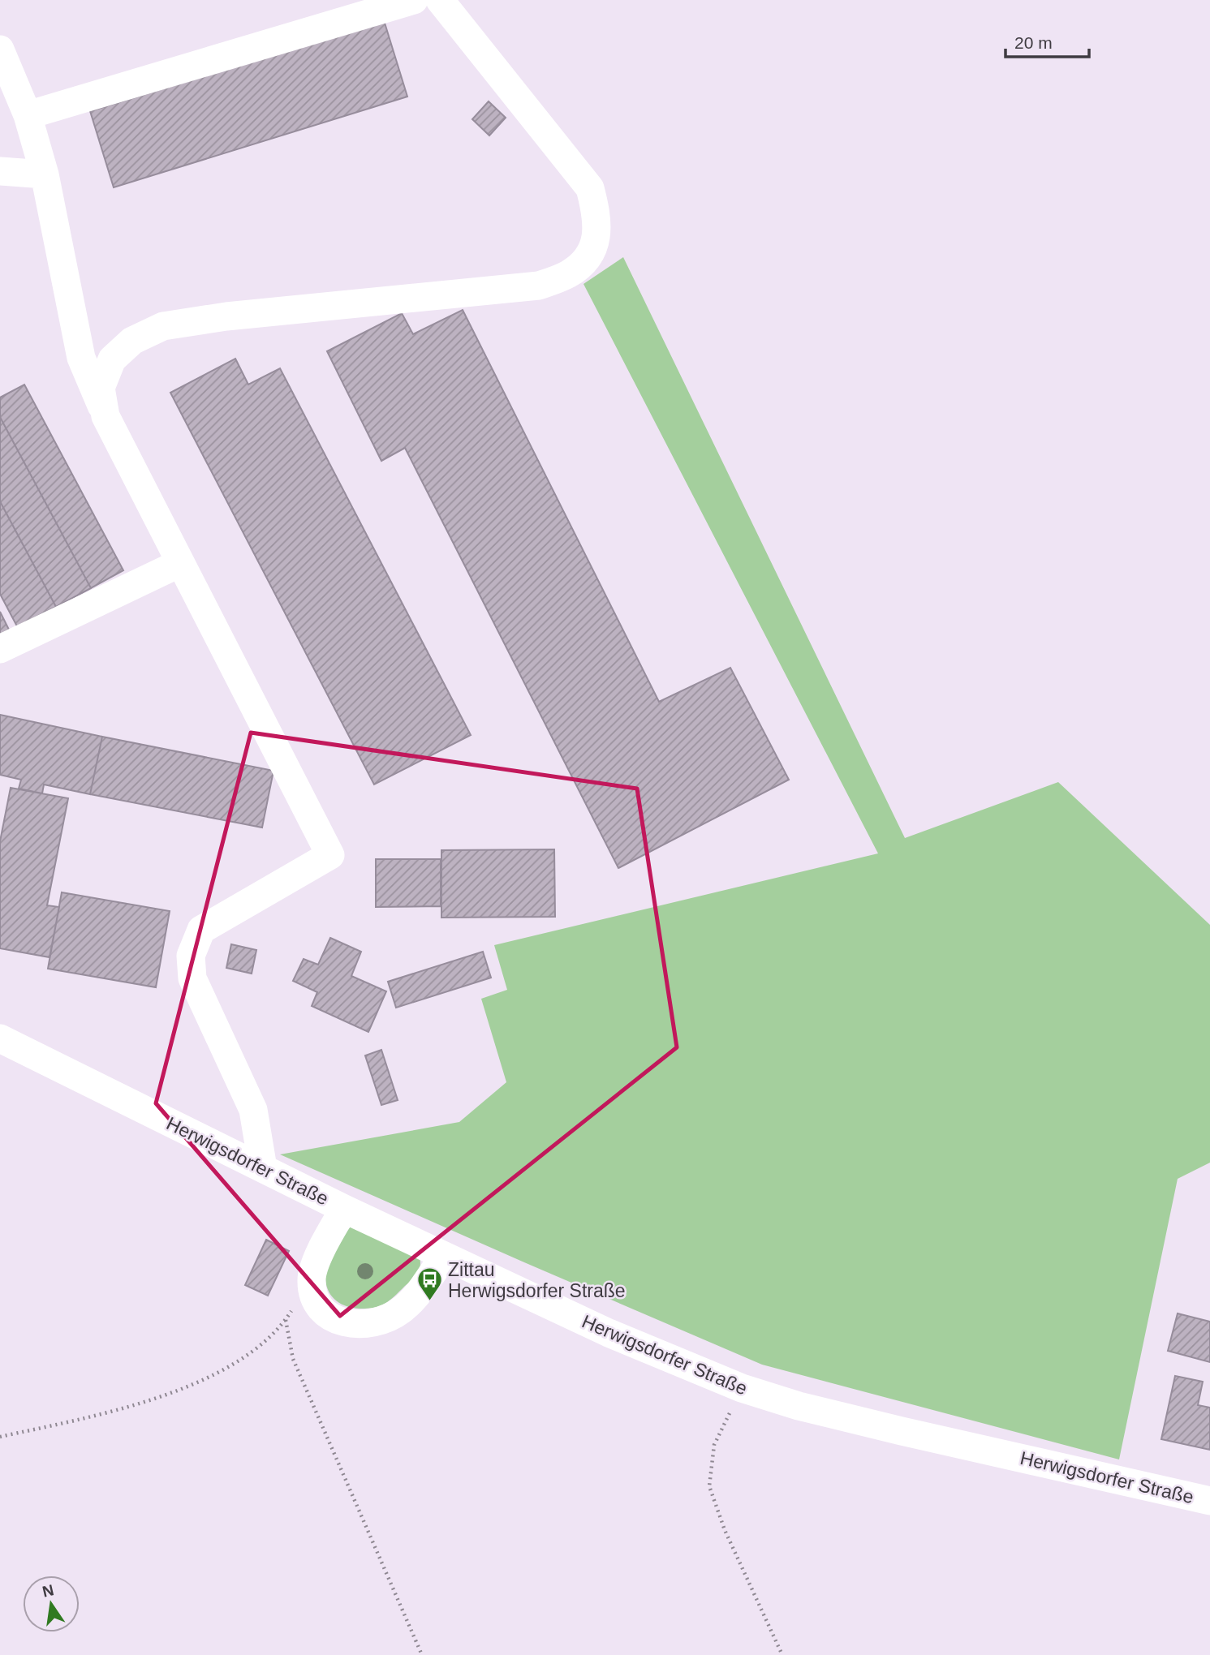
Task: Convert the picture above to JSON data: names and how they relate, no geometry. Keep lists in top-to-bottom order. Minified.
{"streets":{"street":["Herwigsdorfer Straße"]},"places":{"bus stop":["Zittau Herwigsdorfer Straße"]},"scale_bar":"20 m","north":"top"}
